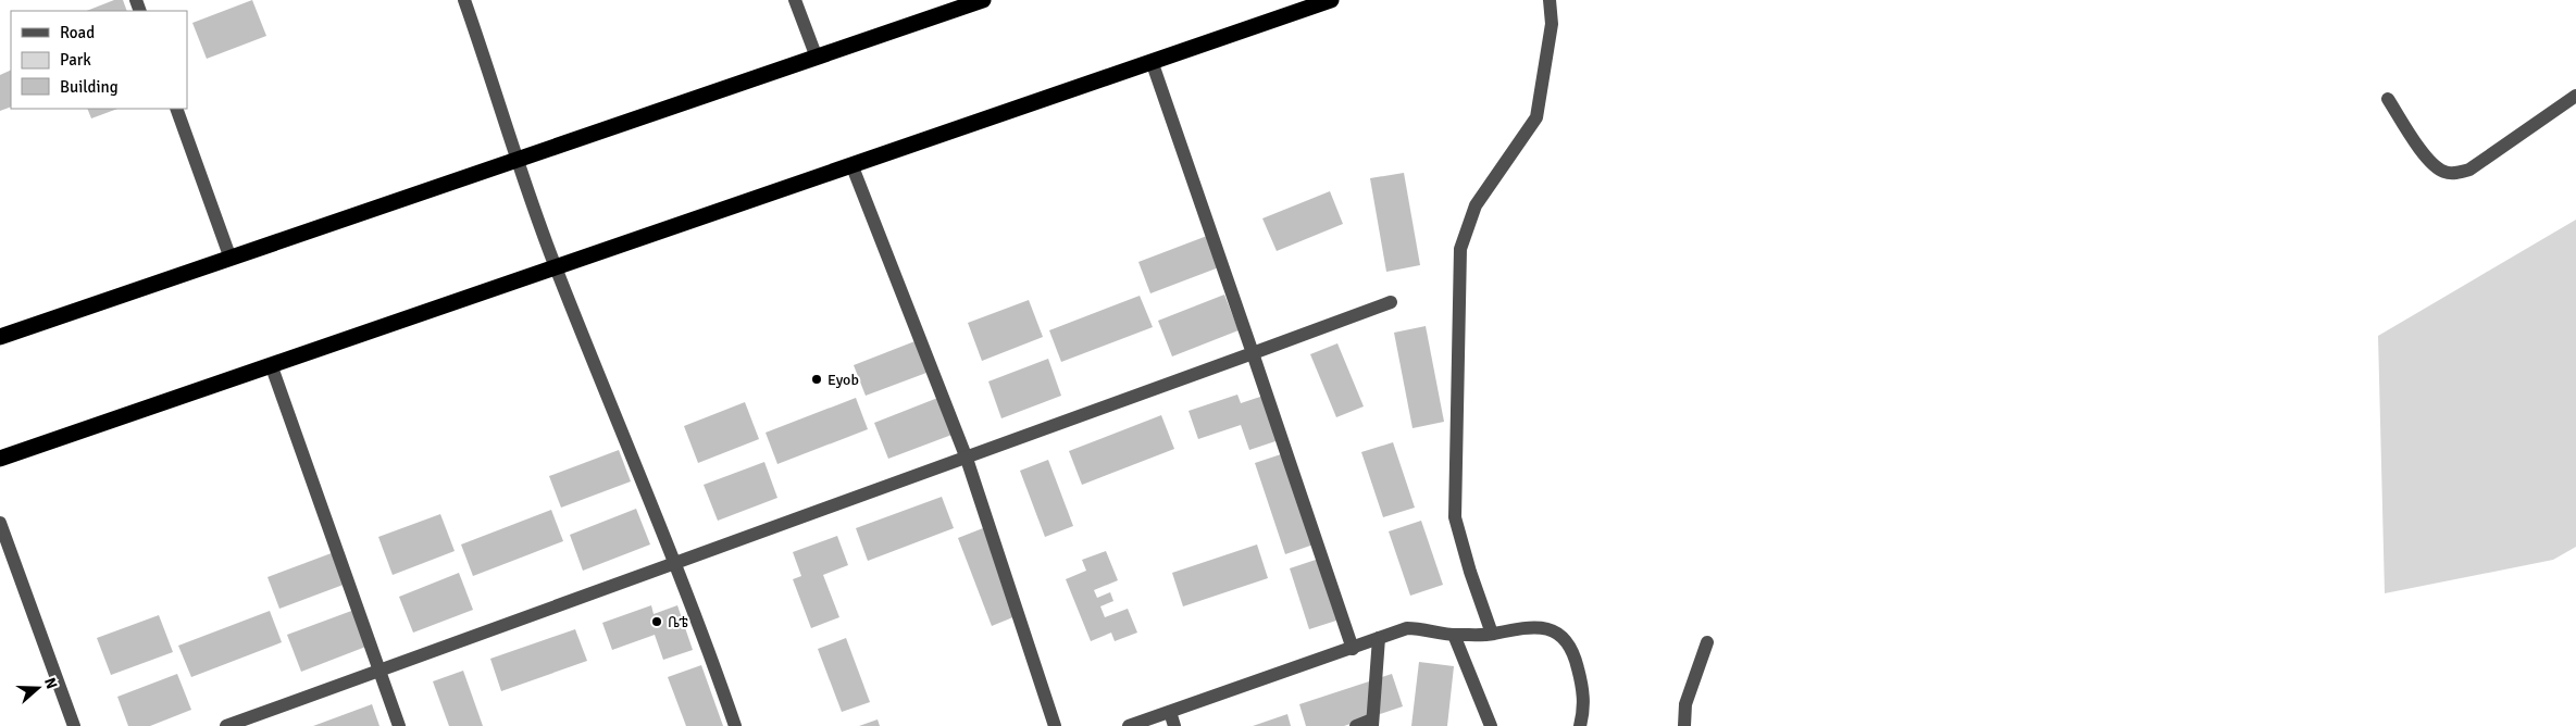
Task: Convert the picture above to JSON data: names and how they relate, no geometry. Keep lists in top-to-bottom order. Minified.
{"places":["Eyob","ቤቴ"],"legend":["Road","Park","Building"],"north":"right"}
